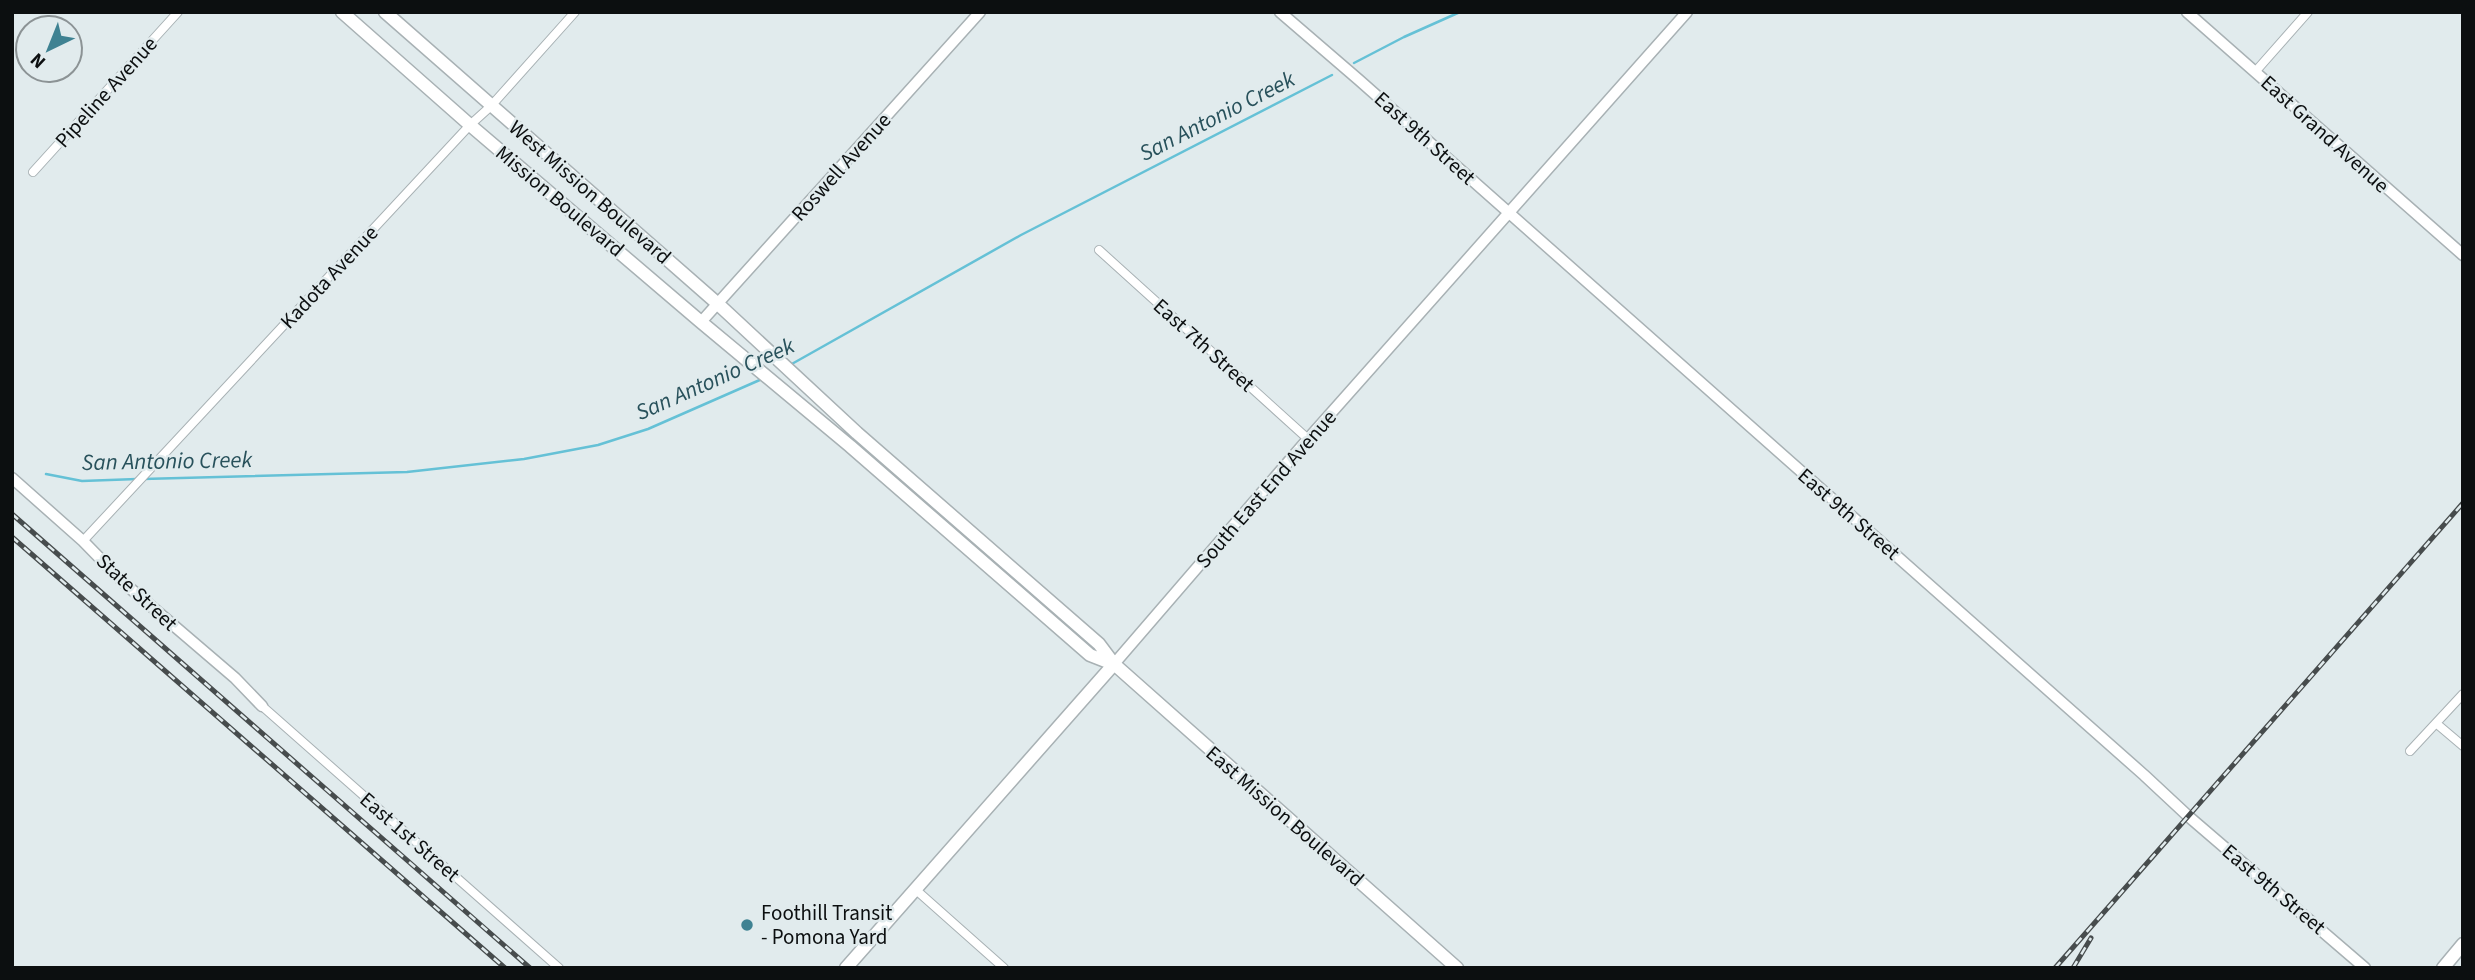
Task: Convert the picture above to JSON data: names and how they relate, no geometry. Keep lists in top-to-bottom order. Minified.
{"streets":{"main road":["West Mission Boulevard","Mission Boulevard","South East End Avenue","East Mission Boulevard"],"street":["Pipeline Avenue","East Grand Avenue","East 9th Street","Roswell Avenue","Kadota Avenue","East 7th Street","State Street","East 1st Street"]},"crossings":[["East 9th Street","South East End Avenue"],["Roswell Avenue","West Mission Boulevard"],["Roswell Avenue","Mission Boulevard"],["West Mission Boulevard","Kadota Avenue"],["West Mission Boulevard","East Mission Boulevard"],["Mission Boulevard","Kadota Avenue"],["Mission Boulevard","East Mission Boulevard"],["Kadota Avenue","State Street"],["East 7th Street","South East End Avenue"],["South East End Avenue","East Mission Boulevard"],["State Street","East 1st Street"]],"water":["San Antonio Creek"],"places":["Foothill Transit - Pomona Yard"],"north":"bottom left"}
